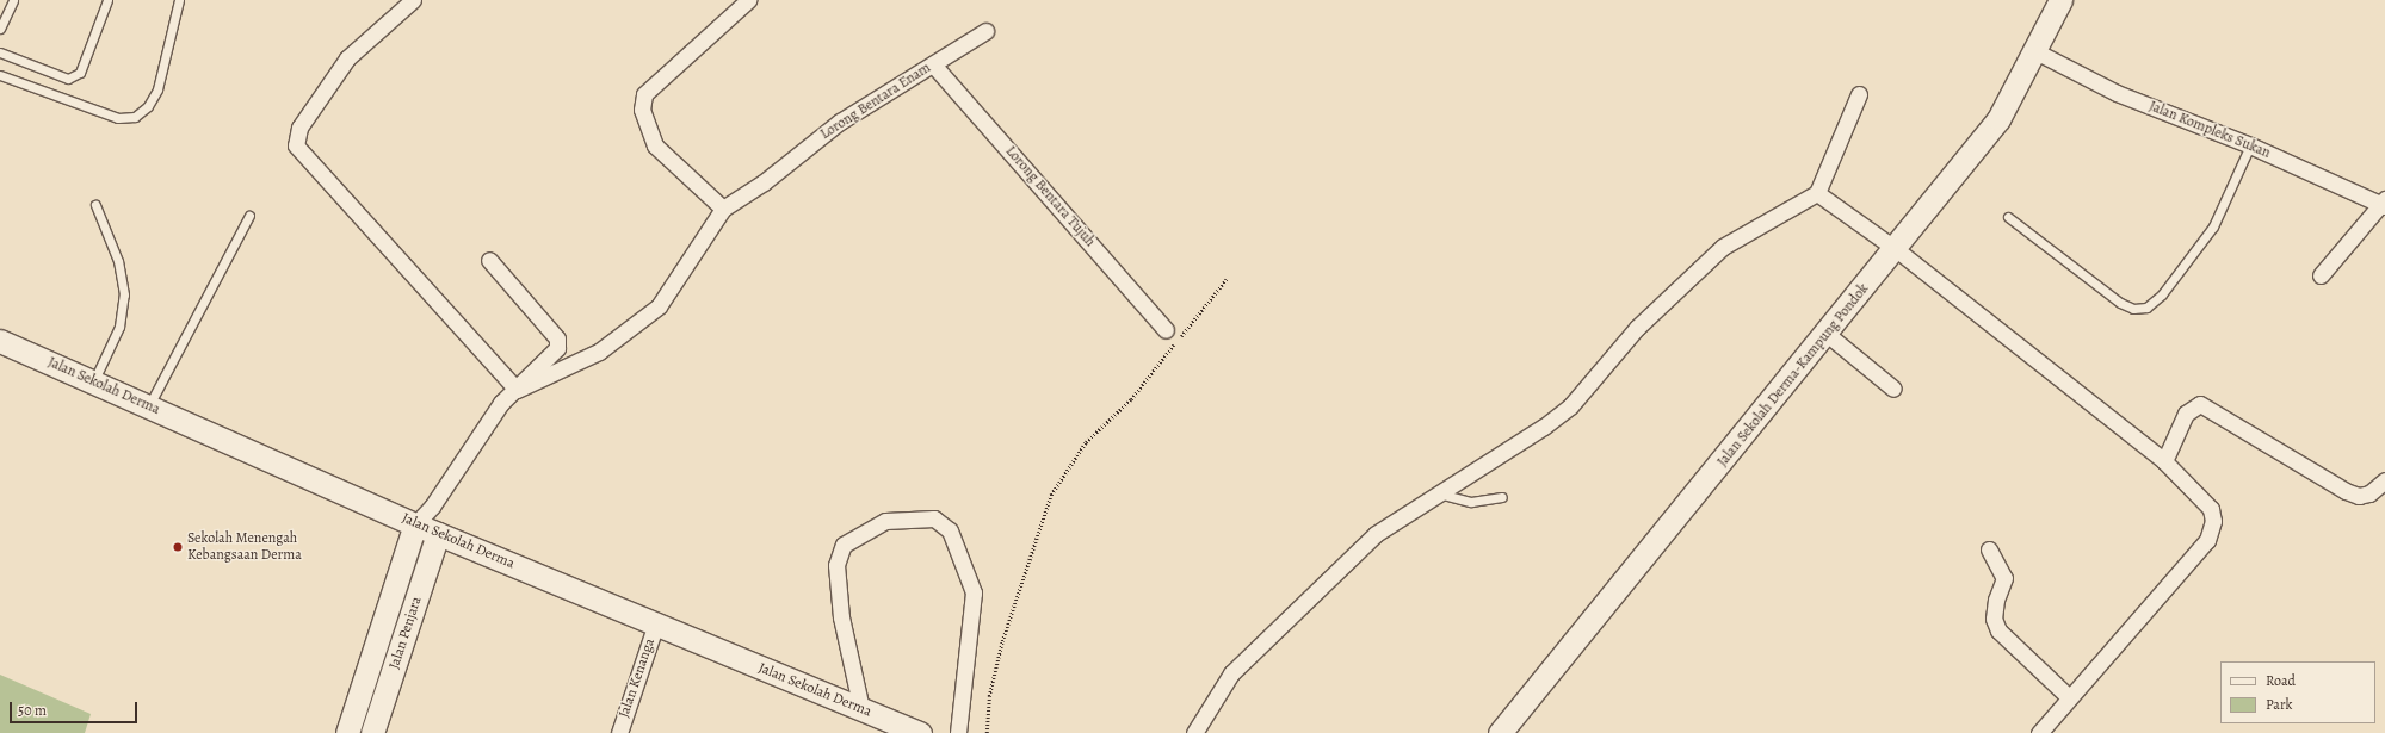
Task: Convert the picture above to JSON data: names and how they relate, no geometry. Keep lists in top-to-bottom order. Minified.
{"streets":{"street":["Lorong Bentara Enam","Jalan Kompleks Sukan","Lorong Bentara Tujuh","Jalan Sekolah Derma-Kampung Pondok","Jalan Sekolah Derma","Jalan Penjara","Jalan Kenanga"]},"crossings":[["Lorong Bentara Enam","Lorong Bentara Tujuh"],["Jalan Kompleks Sukan","Jalan Sekolah Derma-Kampung Pondok"],["Jalan Sekolah Derma","Jalan Penjara"],["Jalan Sekolah Derma","Jalan Kenanga"]],"places":["Sekolah Menengah Kebangsaan Derma"],"legend":["Road","Park"],"scale_bar":"50 m"}
